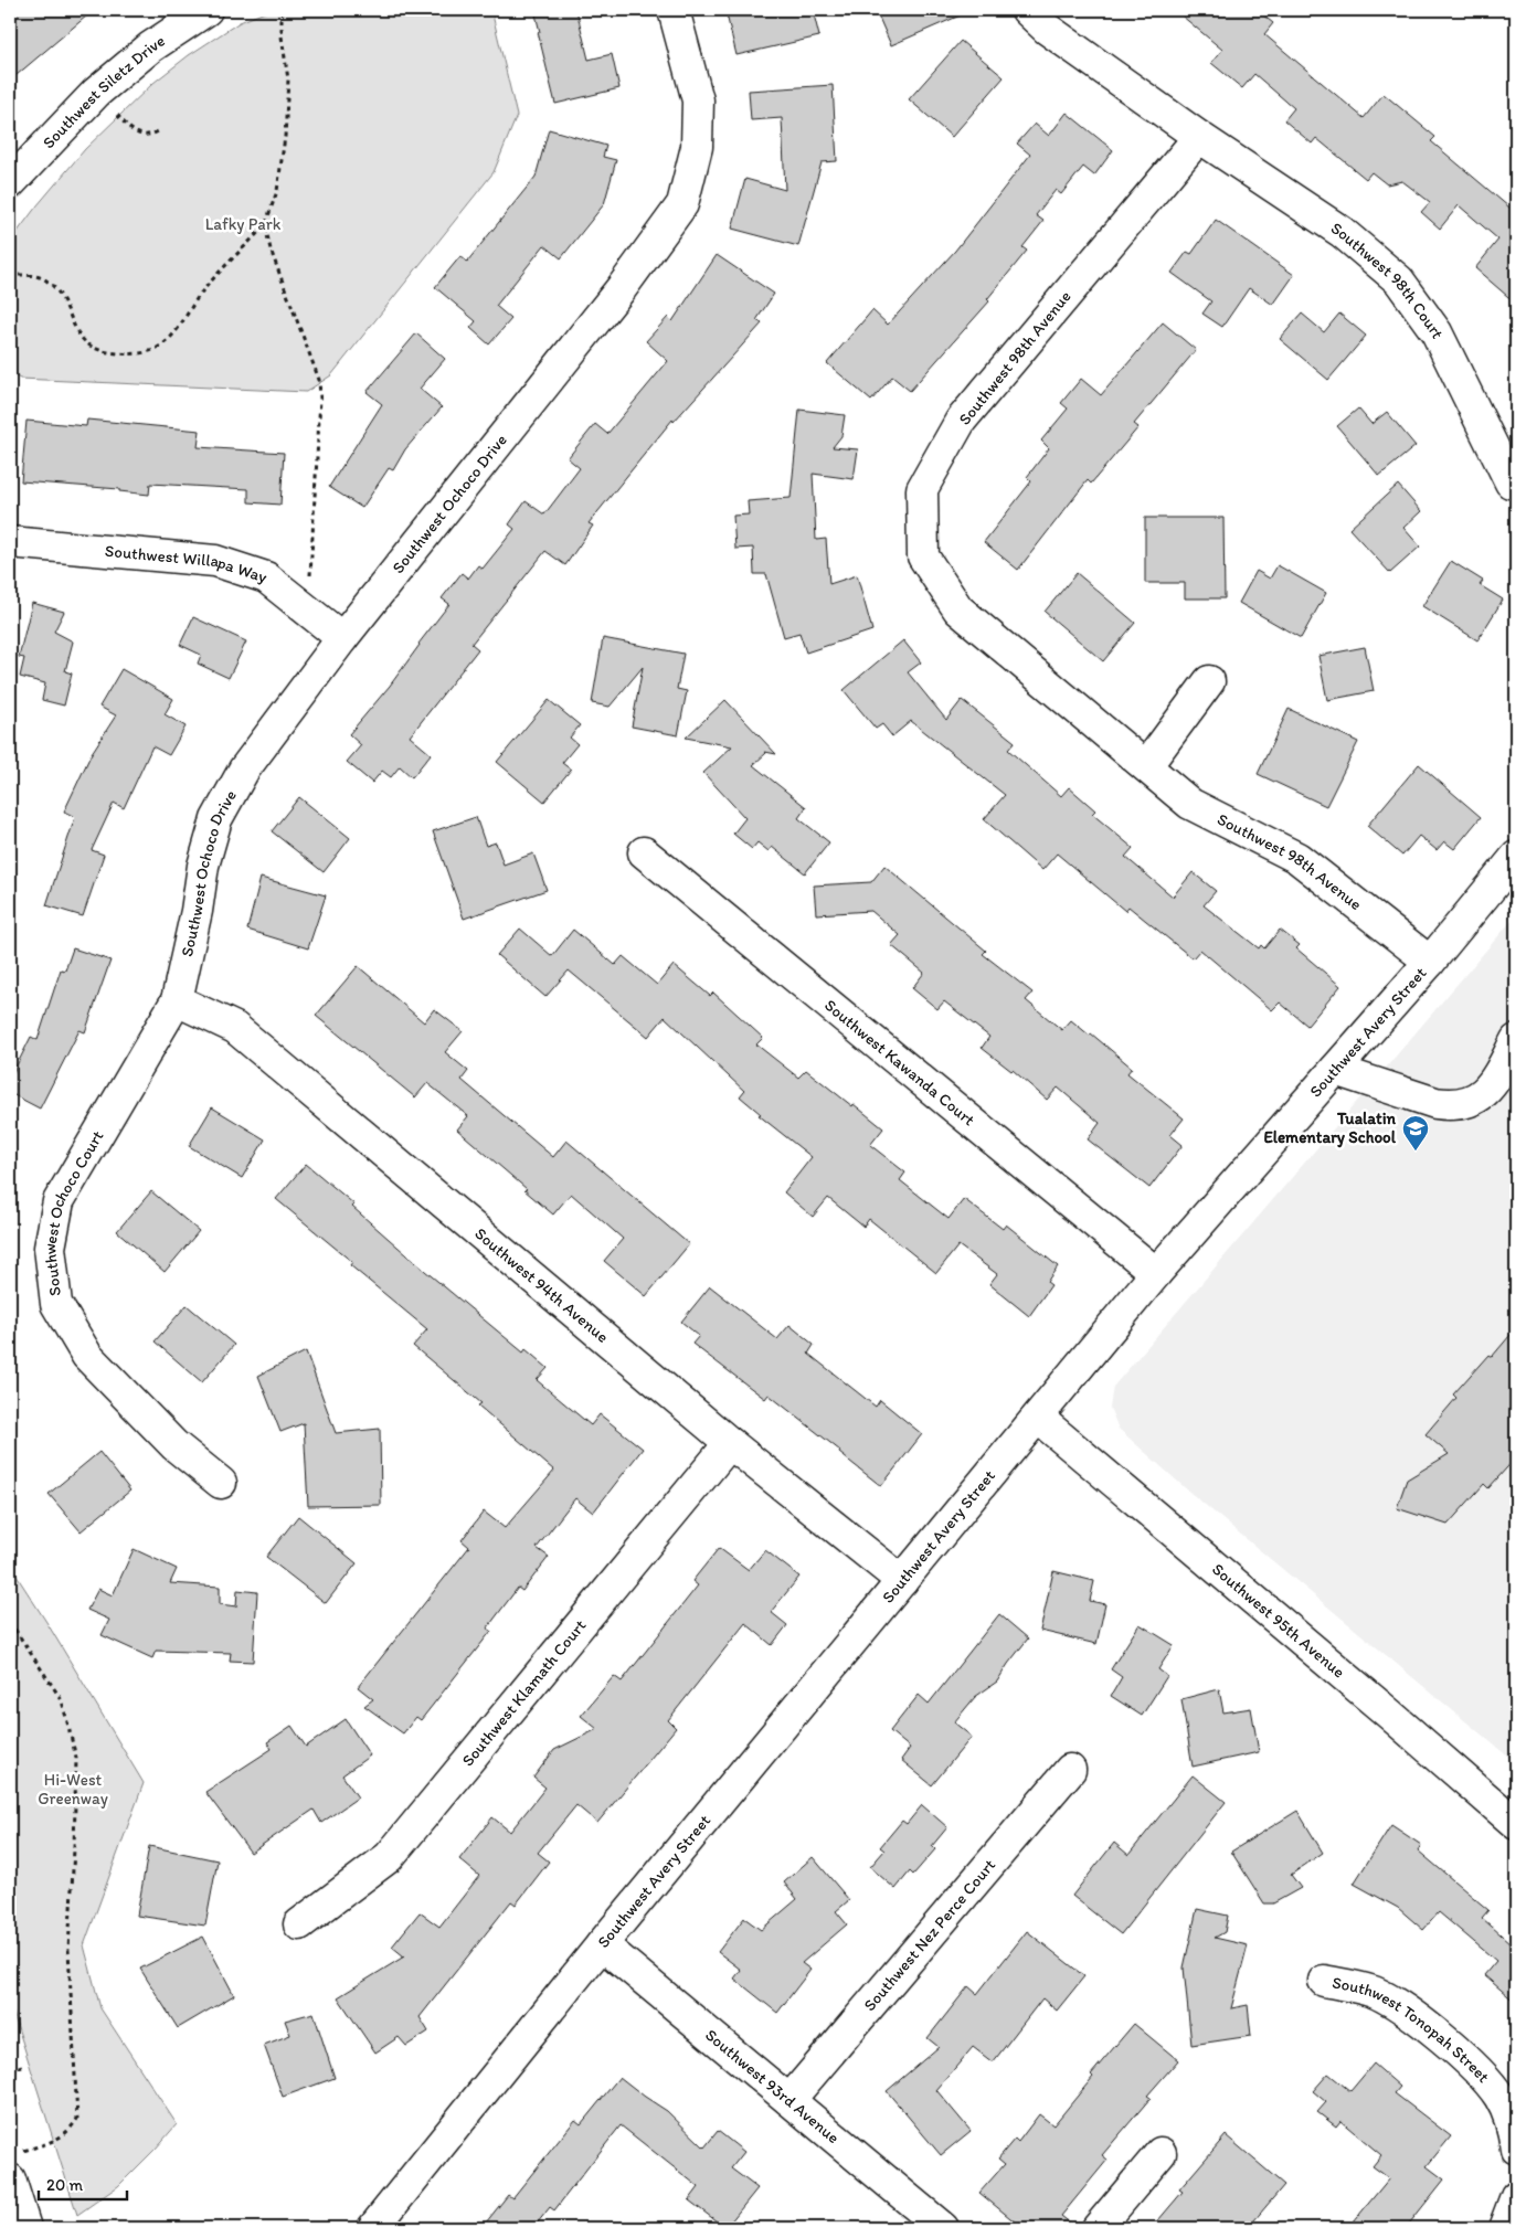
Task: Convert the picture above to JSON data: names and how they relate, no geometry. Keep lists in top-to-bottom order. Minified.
{"streets":{"street":["Southwest Siletz Drive","Southwest 98th Court","Southwest 98th Avenue","Southwest Ochoco Drive","Southwest Willapa Way","Southwest Avery Street","Southwest Kawanda Court","Southwest Ochoco Court","Southwest 94th Avenue","Southwest 95th Avenue","Southwest Klamath Court","Southwest Nez Perce Court","Southwest Tonopah Street","Southwest 93rd Avenue"]},"crossings":[["Southwest 98th Court","Southwest 98th Avenue"],["Southwest 98th Avenue","Southwest Avery Street"],["Southwest Ochoco Drive","Southwest Willapa Way"],["Southwest Ochoco Drive","Southwest Ochoco Court"],["Southwest Ochoco Drive","Southwest 94th Avenue"],["Southwest Avery Street","Southwest Kawanda Court"],["Southwest Avery Street","Southwest 94th Avenue"],["Southwest Avery Street","Southwest 95th Avenue"],["Southwest Avery Street","Southwest 93rd Avenue"],["Southwest Ochoco Court","Southwest 94th Avenue"],["Southwest 94th Avenue","Southwest Klamath Court"],["Southwest Nez Perce Court","Southwest 93rd Avenue"]],"parks":["Lafky Park","Hi-West Greenway"],"places":{"school or university":["Tualatin Elementary School"]},"scale_bar":"20 m"}
